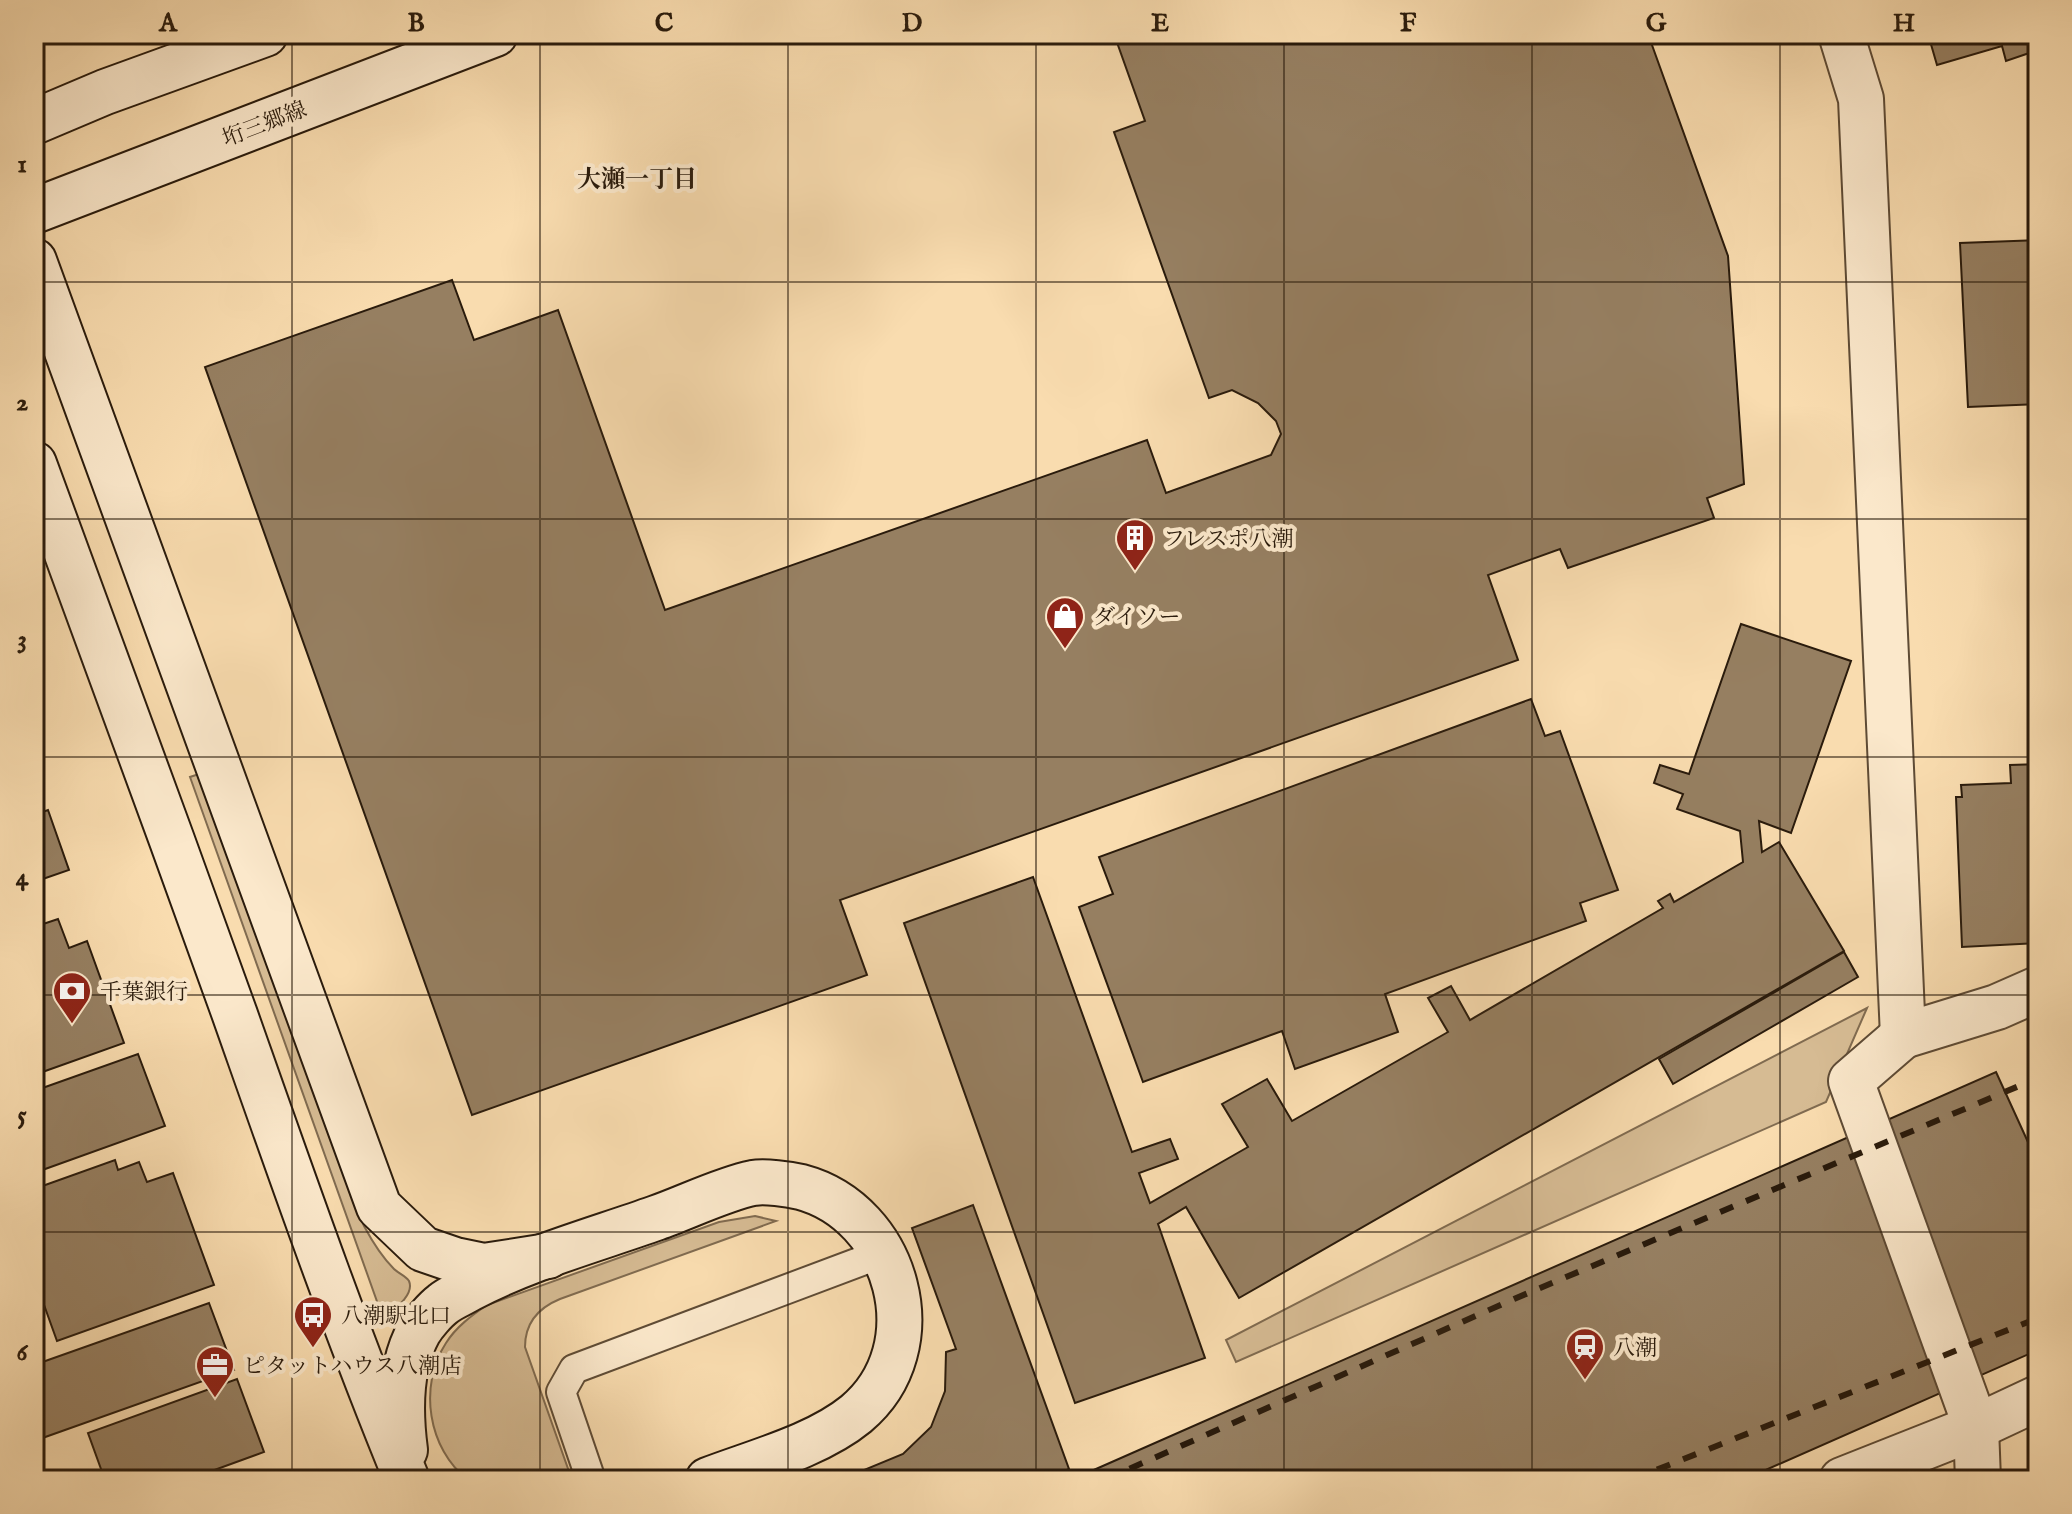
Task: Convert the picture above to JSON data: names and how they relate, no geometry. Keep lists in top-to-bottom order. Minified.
{"streets":{"street":["垳三郷線"]},"districts":["大瀬一丁目"],"places":{"building":["フレスポ八潮"],"shop":["ダイソー"],"bank":["千葉銀行"],"bus stop":["八潮駅北口"],"station":["八潮"],"office":["ピタットハウス八潮店"]},"grid":{"columns":["A","B","C","D","E","F","G","H"],"rows":["1","2","3","4","5","6"]}}
